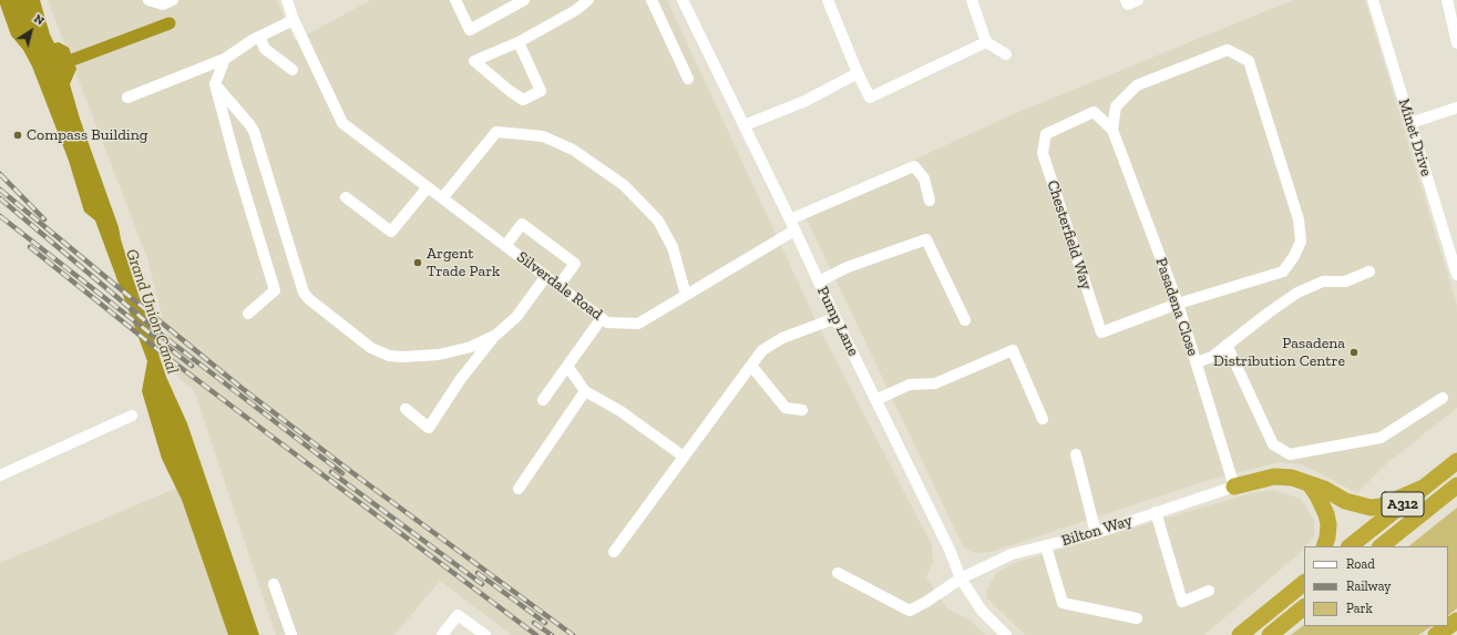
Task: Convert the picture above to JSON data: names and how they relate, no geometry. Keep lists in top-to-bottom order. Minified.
{"streets":{"highway":["A312"],"street":["Minet Drive","Chesterfield Way","Silverdale Road","Pasadena Close","Pump Lane","Bilton Way"]},"crossings":[["Chesterfield Way","Pasadena Close"],["Silverdale Road","Pump Lane"],["Pasadena Close","Bilton Way"],["Pump Lane","Bilton Way"]],"water":["Grand Union Canal"],"places":["Compass Building","Argent Trade Park","Pasadena Distribution Centre"],"legend":["Road","Railway","Park"],"north":"top right"}
